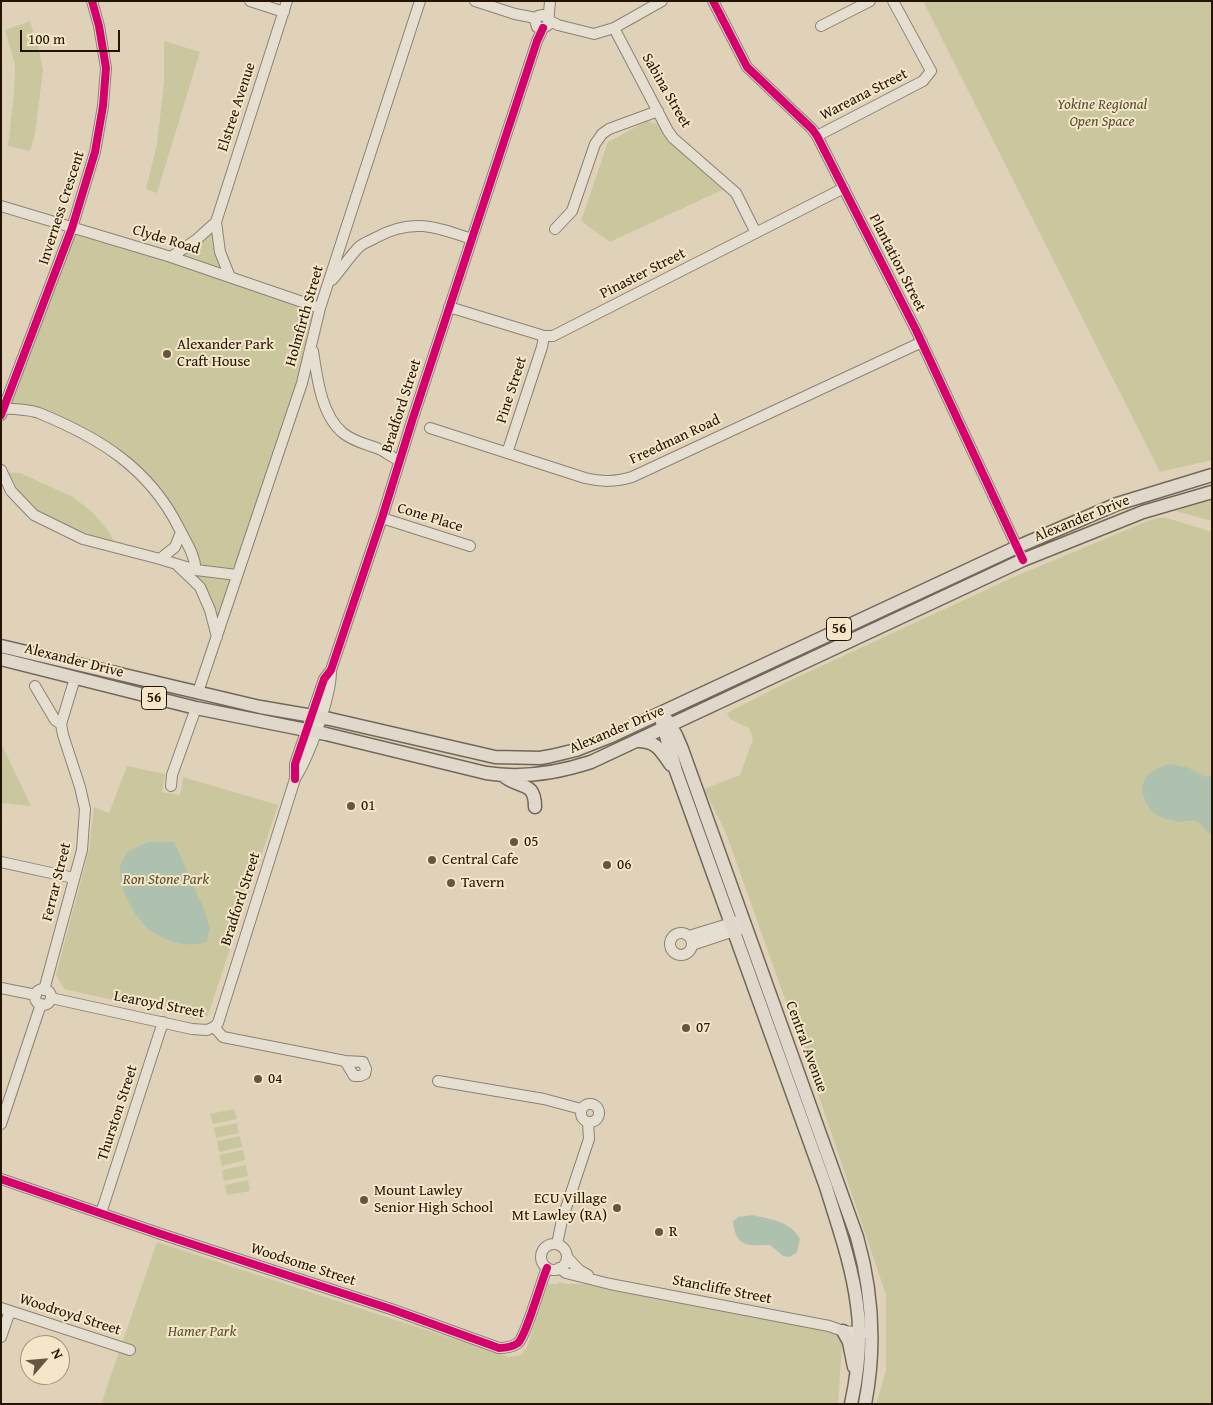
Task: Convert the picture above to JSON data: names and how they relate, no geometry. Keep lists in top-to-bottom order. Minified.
{"streets":{"main road":["Alexander Drive","56","Central Avenue"],"street":["Sabina Street","Wareana Street","Elstree Avenue","Inverness Crescent","Clyde Road","Plantation Street","Pinaster Street","Holmfirth Street","Pine Street","Bradford Street","Freedman Road","Cone Place","Ferrar Street","Learoyd Street","Thurston Street","Woodsome Street","Stancliffe Street","Woodroyd Street"]},"crossings":[["Sabina Street","Pinaster Street"],["Wareana Street","Plantation Street"],["Elstree Avenue","Clyde Road"],["Inverness Crescent","Clyde Road"],["Clyde Road","Holmfirth Street"],["Plantation Street","Pinaster Street"],["Plantation Street","Freedman Road"],["Plantation Street","Alexander Drive"],["Pinaster Street","Pine Street"],["Holmfirth Street","Alexander Drive"],["Pine Street","Freedman Road"],["Bradford Street","Cone Place"],["Bradford Street","Alexander Drive"],["Bradford Street","Learoyd Street"],["Alexander Drive","Central Avenue"],["Ferrar Street","Learoyd Street"],["Learoyd Street","Thurston Street"],["Central Avenue","Stancliffe Street"],["Thurston Street","Woodsome Street"],["Woodsome Street","Stancliffe Street"]],"parks":["Yokine Regional Open Space","Ron Stone Park","Hamer Park"],"places":["Alexander Park Craft House","01","05","Central Cafe","06","Tavern","07","04","Mount Lawley Senior High School","ECU Village Mt Lawley (RA)","R"],"scale_bar":"100 m","north":"top right"}
